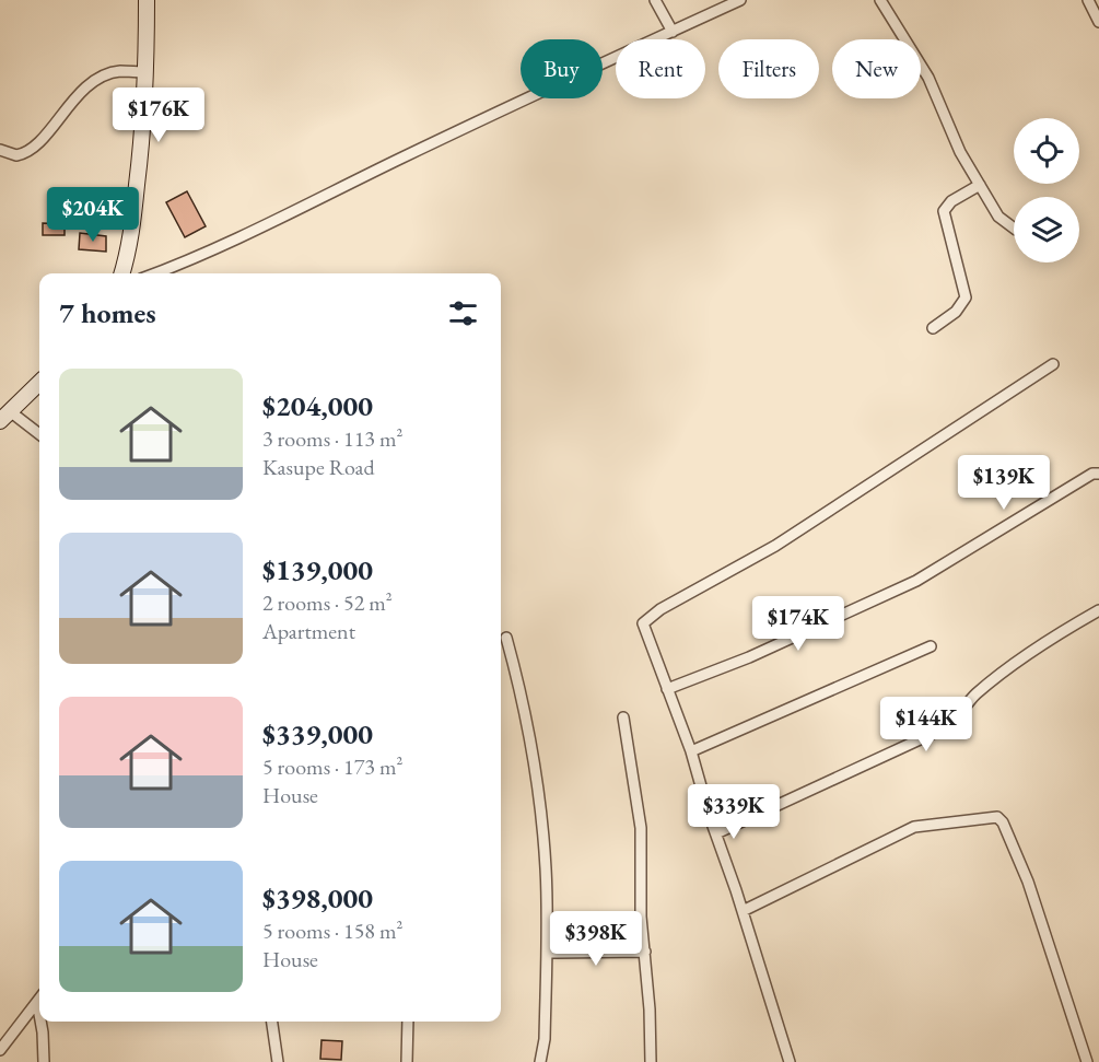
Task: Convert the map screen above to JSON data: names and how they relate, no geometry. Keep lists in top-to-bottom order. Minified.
{"page":{"chip":["Buy","Rent","Filters","New"],"price":["$176K","$204K","$139K","$174K","$144K","$339K","$398K"],"heading":"7 homes","list":[{"name":"$204,000","note":"3 rooms · 113 m² · Kasupe Road"},{"name":"$139,000","note":"2 rooms · 52 m² · Apartment"},{"name":"$339,000","note":"5 rooms · 173 m² · House"},{"name":"$398,000","note":"5 rooms · 158 m² · House"}]}}
